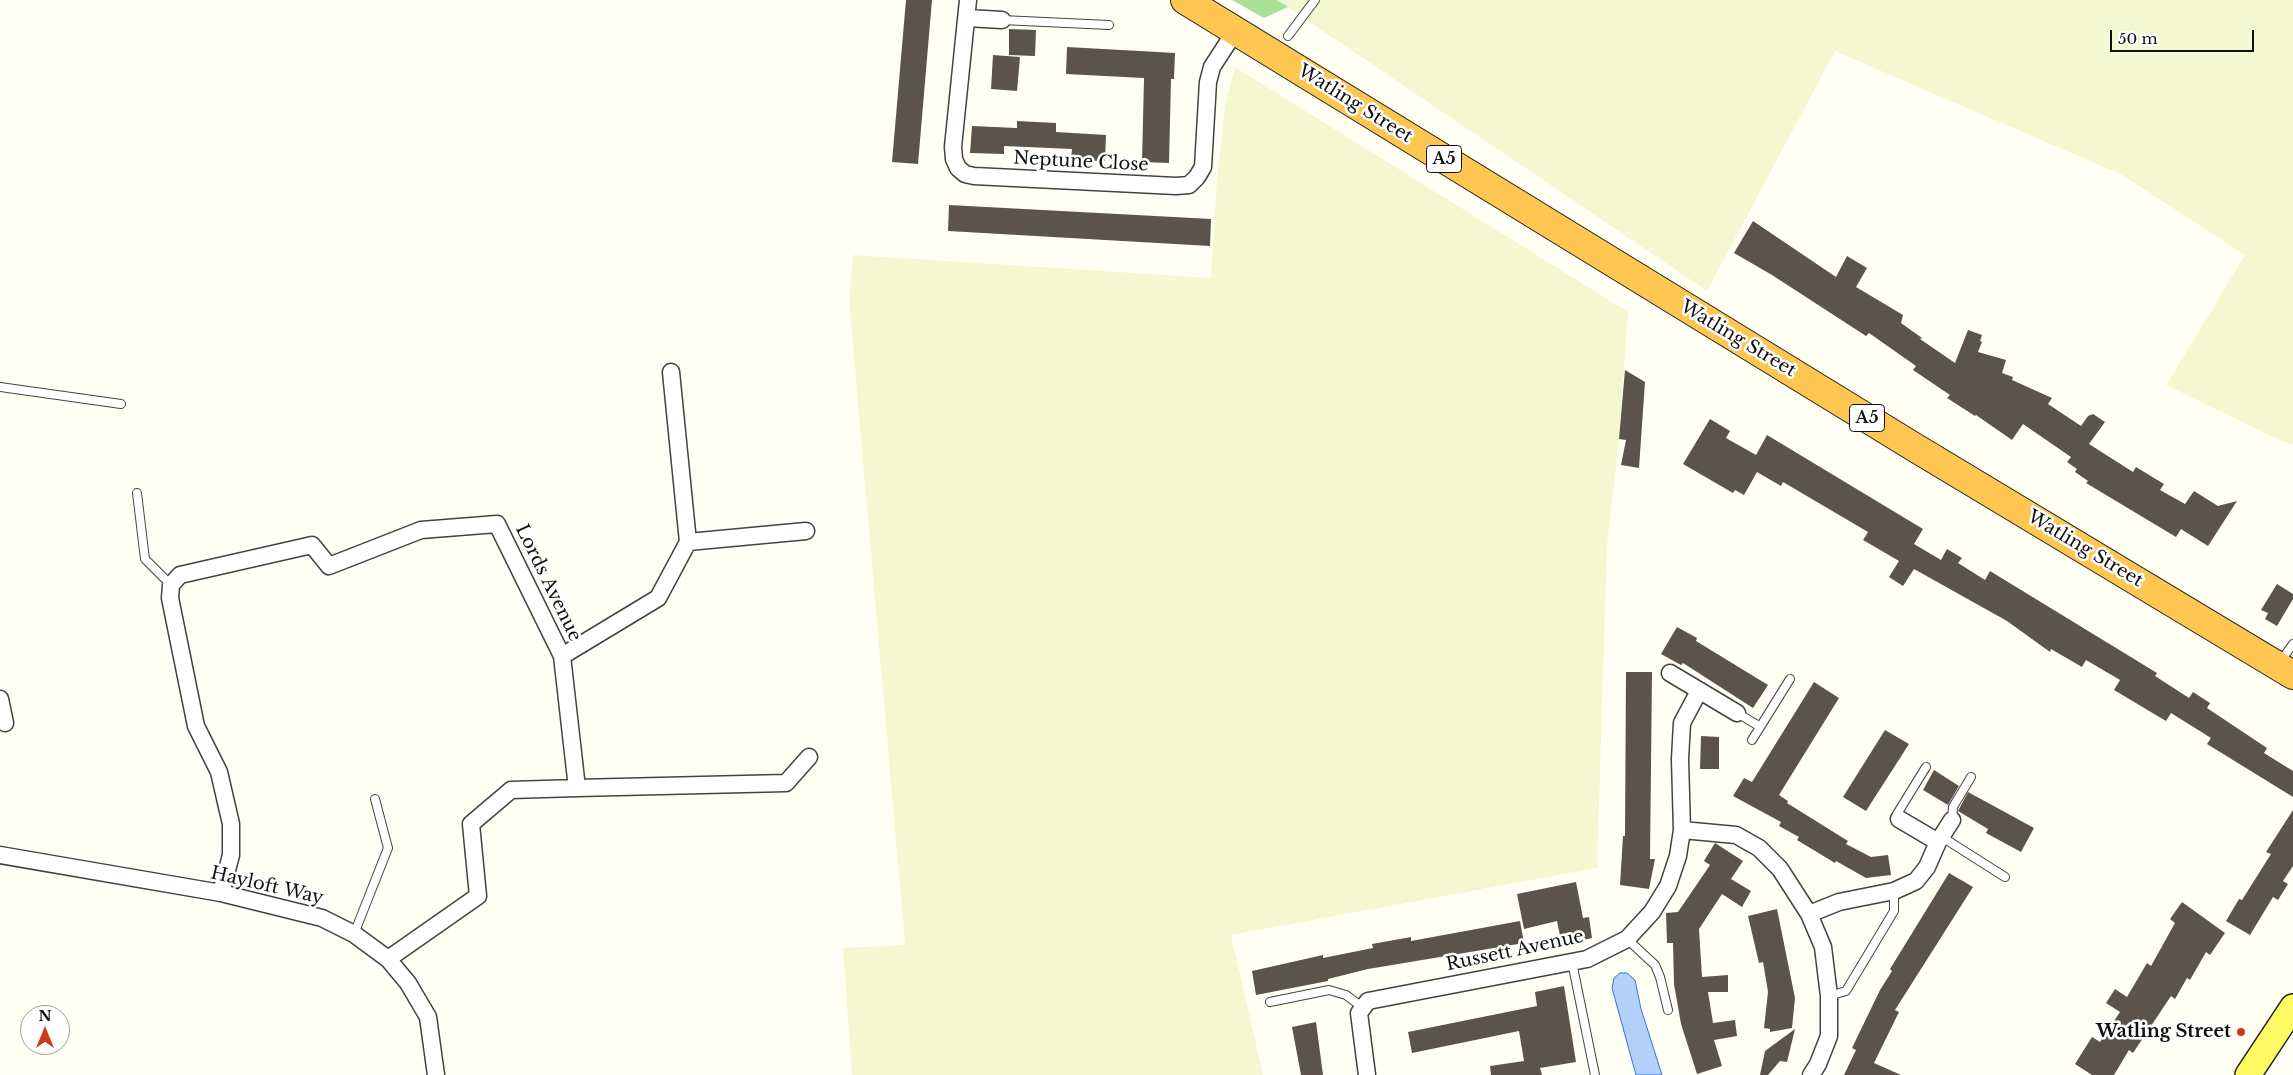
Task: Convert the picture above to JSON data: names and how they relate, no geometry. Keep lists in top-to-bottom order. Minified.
{"streets":{"highway":["Watling Street","A5"],"street":["Neptune Close","Lords Avenue","Hayloft Way","Russett Avenue"]},"crossings":[["Watling Street","Neptune Close"]],"places":["Watling Street"],"scale_bar":"50 m","north":"top"}
